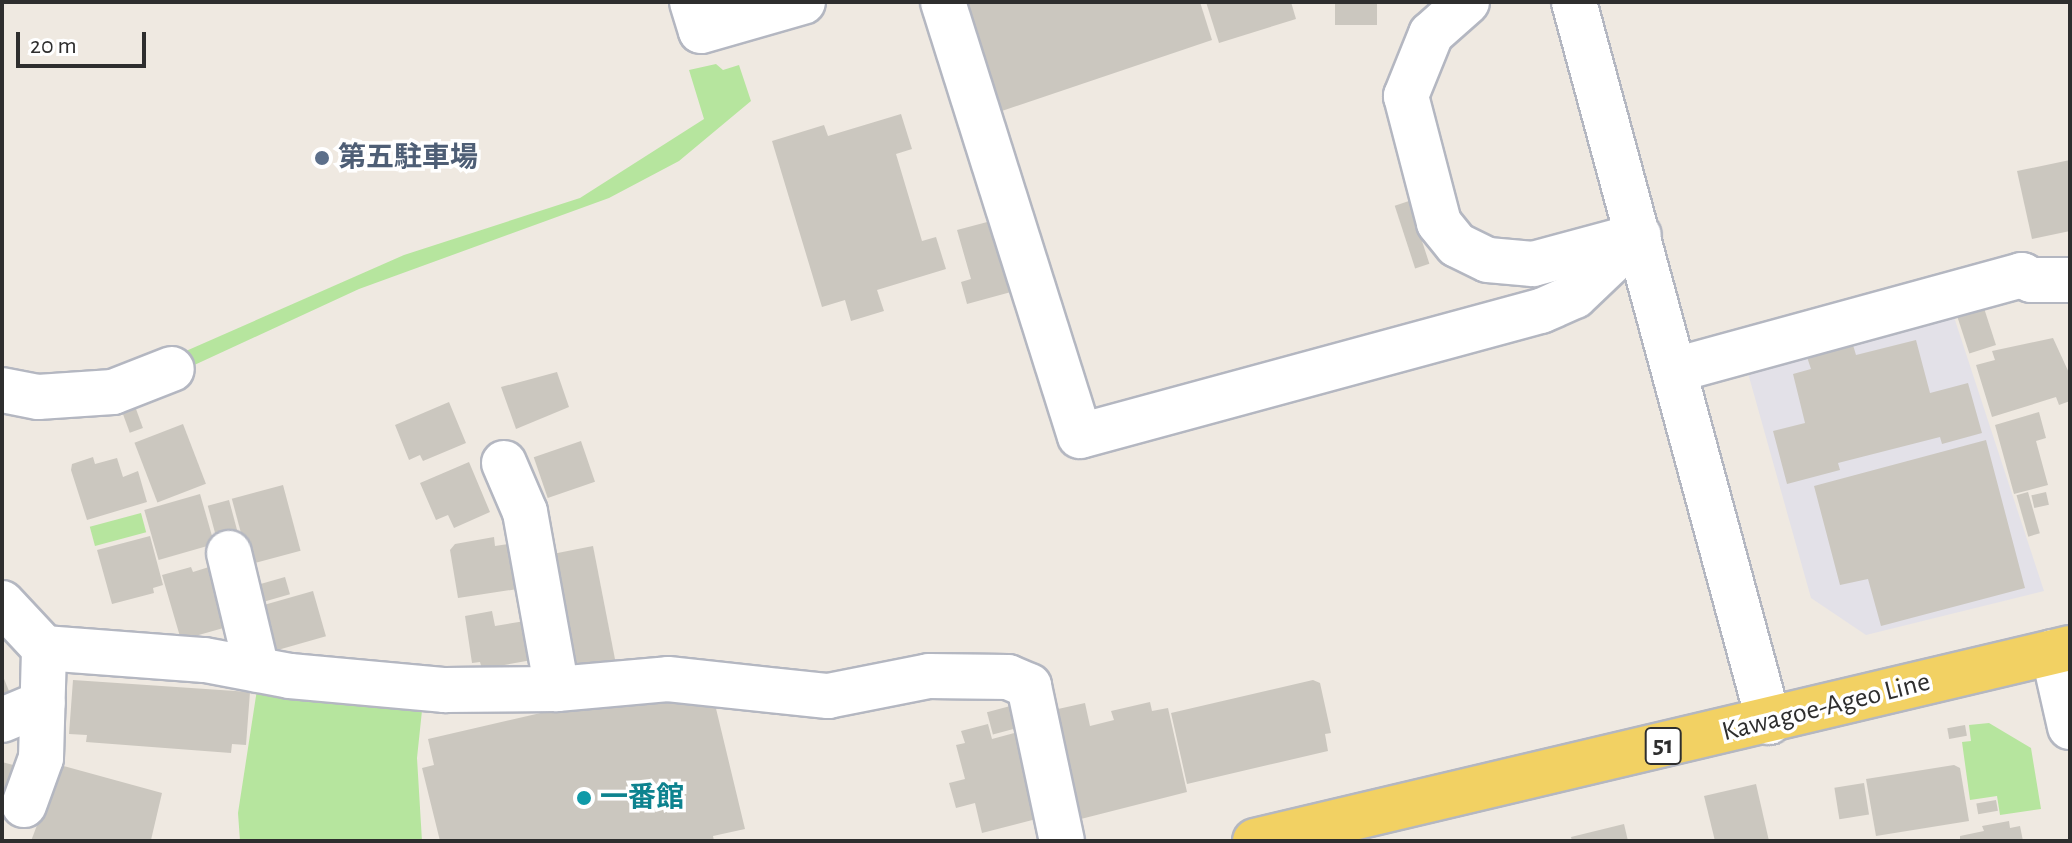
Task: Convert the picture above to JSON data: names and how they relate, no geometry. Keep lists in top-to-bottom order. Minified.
{"streets":{"main road":["Kawagoe-Ageo Line","51"]},"places":["第五駐車場","一番館"],"scale_bar":"20 m"}
